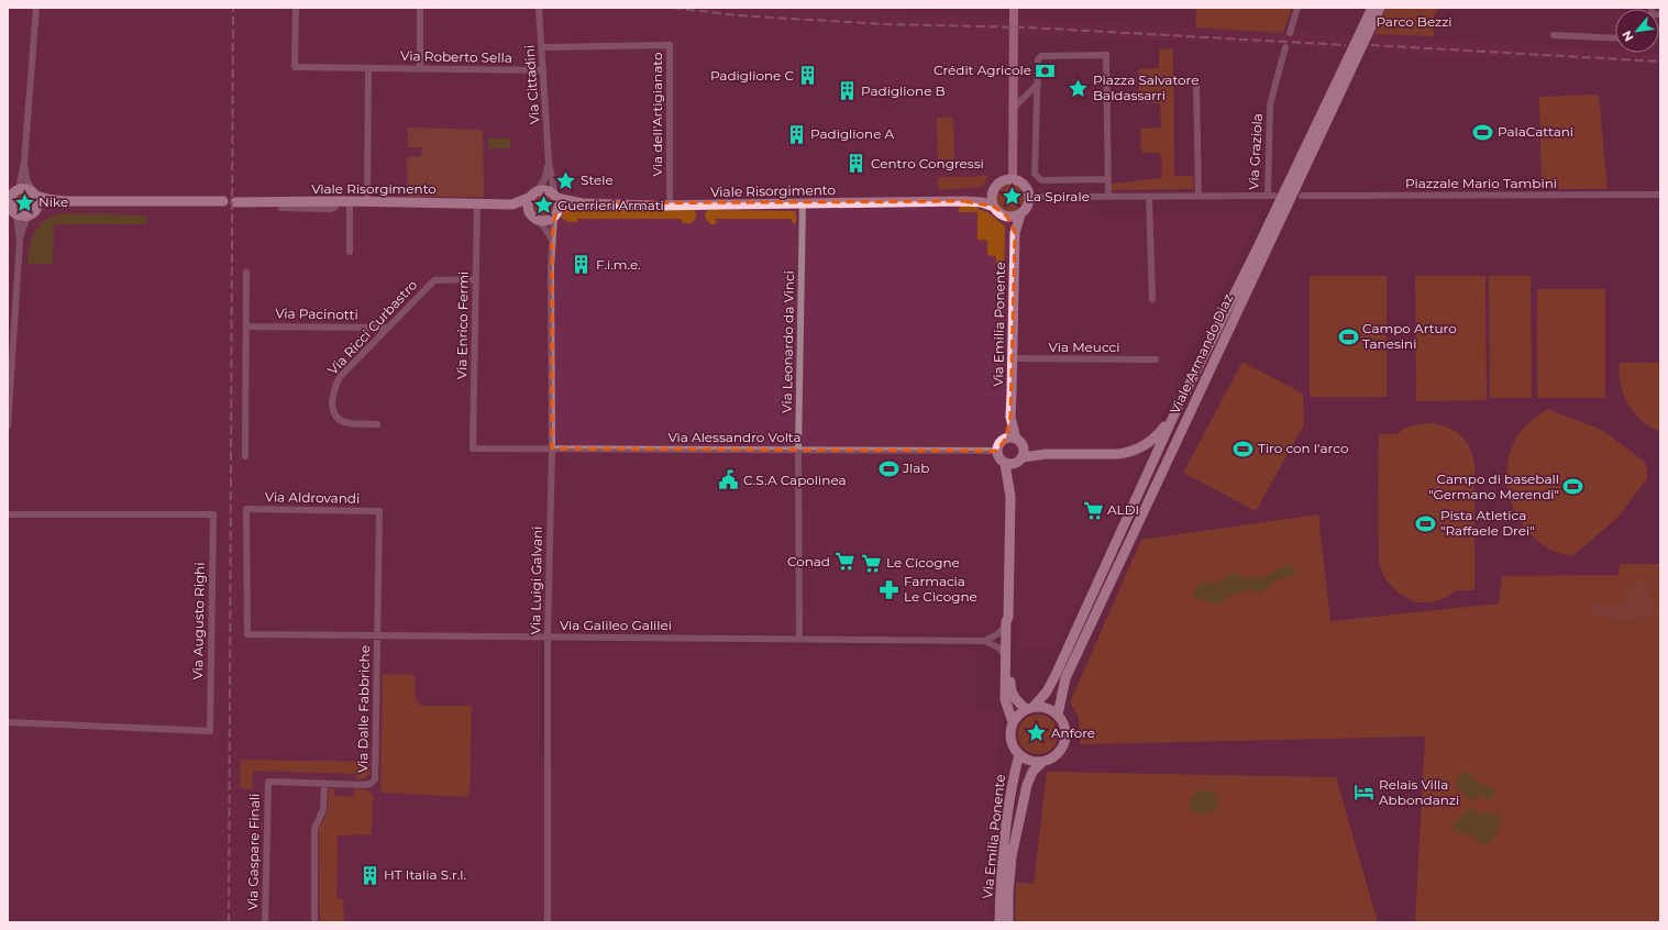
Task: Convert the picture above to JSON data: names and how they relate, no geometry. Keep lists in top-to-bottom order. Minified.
{"streets":{"main road":["Viale Risorgimento","Via Emilia Ponente","Viale Armando Diaz"],"street":["Via Roberto Sella","Via Cittadini","Via dell'Artigianato","Via Graziola","Piazzale Mario Tambini","Via Pacinotti","Via Enrico Fermi","Via Ricci Curbastro","Via Leonardo da Vinci","Via Meucci","Via Alessandro Volta","Via Aldrovandi","Via Luigi Galvani","Via Augusto Righi","Via Galileo Galilei","Via Dalle Fabbriche","Via Gaspare Finali"]},"crossings":[["Via Roberto Sella","Via Cittadini"],["Via Cittadini","Via dell'Artigianato"],["Via Cittadini","Viale Risorgimento"],["Via Cittadini","Via Luigi Galvani"],["Via dell'Artigianato","Viale Risorgimento"],["Via Graziola","Viale Risorgimento"],["Via Graziola","Via Emilia Ponente"],["Viale Risorgimento","Via Emilia Ponente"],["Viale Risorgimento","Via Enrico Fermi"],["Viale Risorgimento","Via Leonardo da Vinci"],["Viale Risorgimento","Via Luigi Galvani"],["Via Pacinotti","Via Ricci Curbastro"],["Via Emilia Ponente","Via Meucci"],["Via Emilia Ponente","Viale Armando Diaz"],["Via Emilia Ponente","Via Alessandro Volta"],["Via Enrico Fermi","Via Ricci Curbastro"],["Via Enrico Fermi","Via Alessandro Volta"],["Via Leonardo da Vinci","Via Alessandro Volta"],["Via Leonardo da Vinci","Via Galileo Galilei"],["Via Alessandro Volta","Via Luigi Galvani"],["Via Aldrovandi","Via Galileo Galilei"],["Via Aldrovandi","Via Dalle Fabbriche"],["Via Luigi Galvani","Via Galileo Galilei"],["Via Galileo Galilei","Via Dalle Fabbriche"],["Via Dalle Fabbriche","Via Gaspare Finali"]],"parks":["Parco Bezzi"],"places":{"bank":["Crédit Agricole"],"building":["Padiglione C","Padiglione B","Padiglione A","Centro Congressi","F.i.m.e.","HT Italia S.r.l."],"place":["Piazza Salvatore Baldassarri","Stele","La Spirale","Nike","Guerrieri Armati","Anfore"],"sports":["PalaCattani","Campo Arturo Tanesini","Tiro con l'arco","Jlab","Campo di baseball \"Germano Merendi\"","Pista Atletica \"Raffaele Drei\""],"public building":["C.S.A Capolinea"],"supermarket":["ALDI","Conad","Le Cicogne"],"pharmacy":["Farmacia Le Cicogne"],"hotel":["Relais Villa Abbondanzi"]},"north":"bottom left"}
